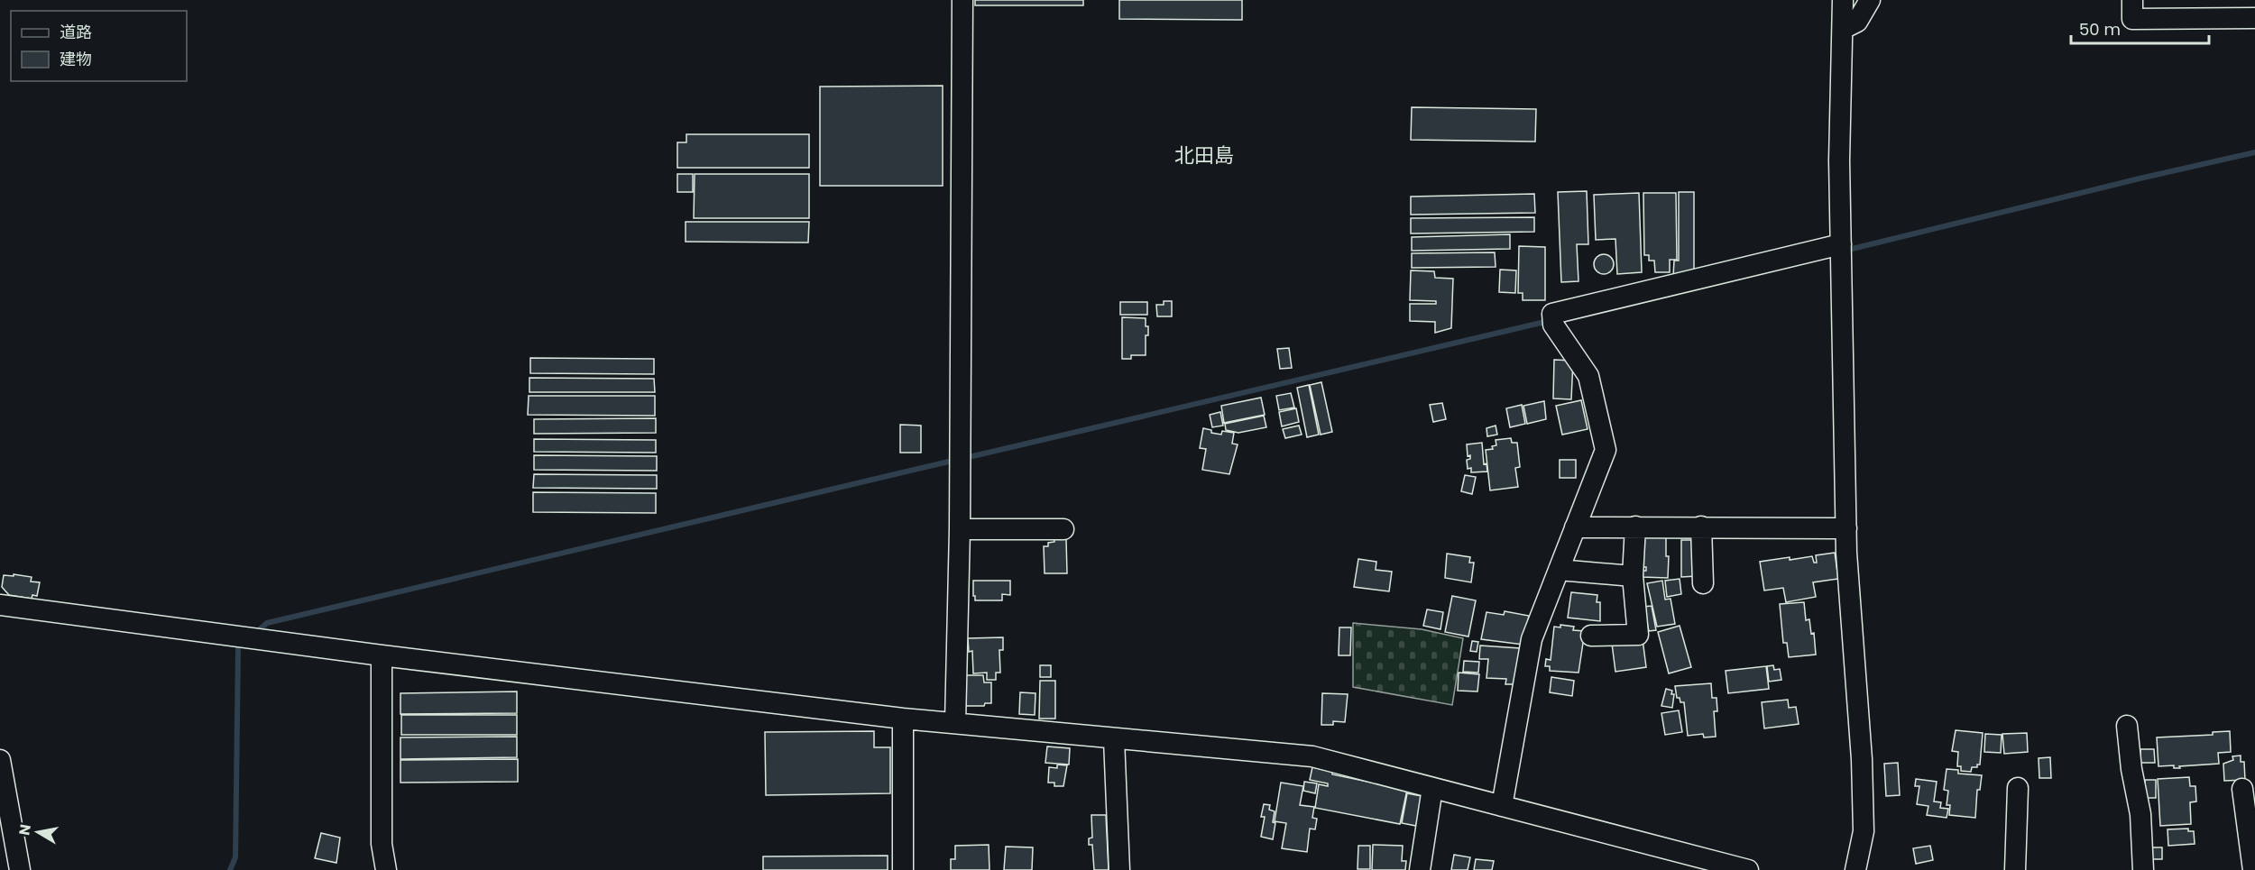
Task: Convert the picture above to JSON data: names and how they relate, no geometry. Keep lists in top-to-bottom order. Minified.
{"districts":["北田島"],"legend":["道路","建物"],"scale_bar":"50 m","north":"left"}
